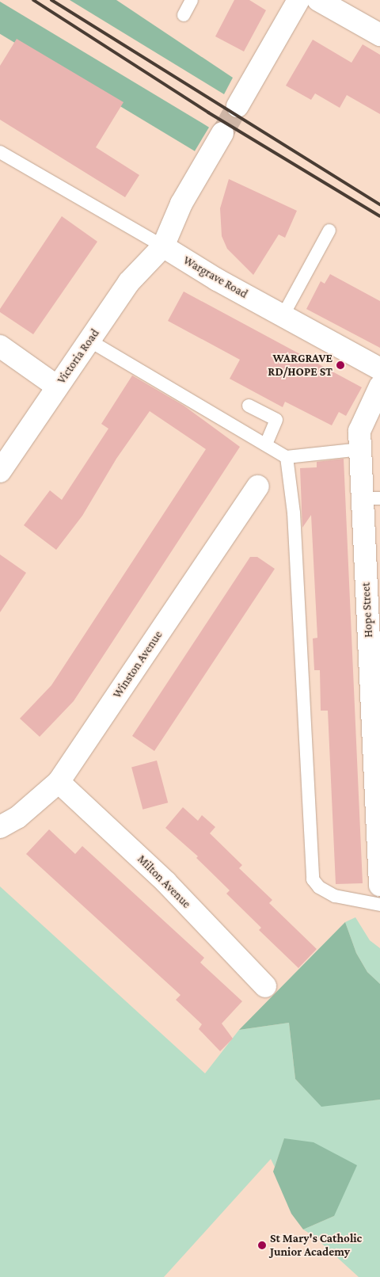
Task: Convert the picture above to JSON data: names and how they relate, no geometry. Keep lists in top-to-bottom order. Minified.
{"streets":{"street":["Wargrave Road","Victoria Road","Hope Street","Winston Avenue","Milton Avenue"]},"crossings":[["Wargrave Road","Victoria Road"],["Winston Avenue","Milton Avenue"]],"places":["WARGRAVE RD/HOPE ST","St Mary's Catholic Junior Academy"]}
